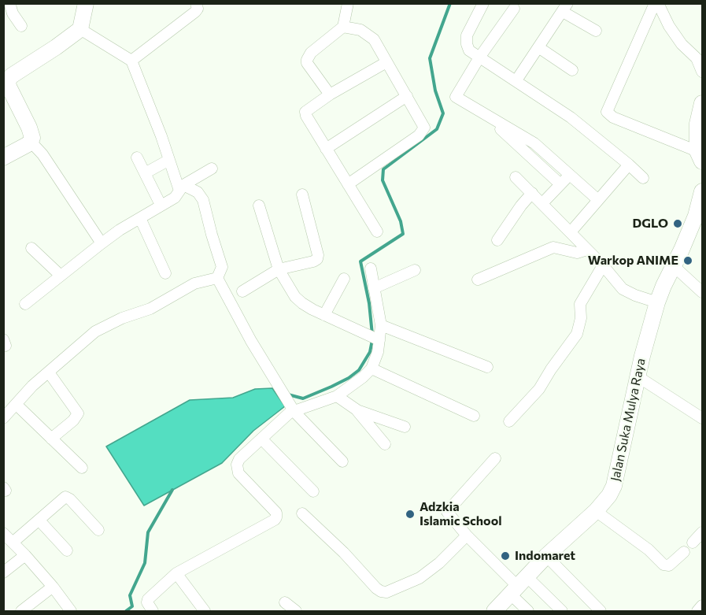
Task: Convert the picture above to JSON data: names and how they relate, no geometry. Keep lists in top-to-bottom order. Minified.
{"streets":{"street":["Jalan Suka Mulya Raya"]},"places":["DGLO","Warkop ANIME","Adzkia Islamic School","Indomaret"]}
